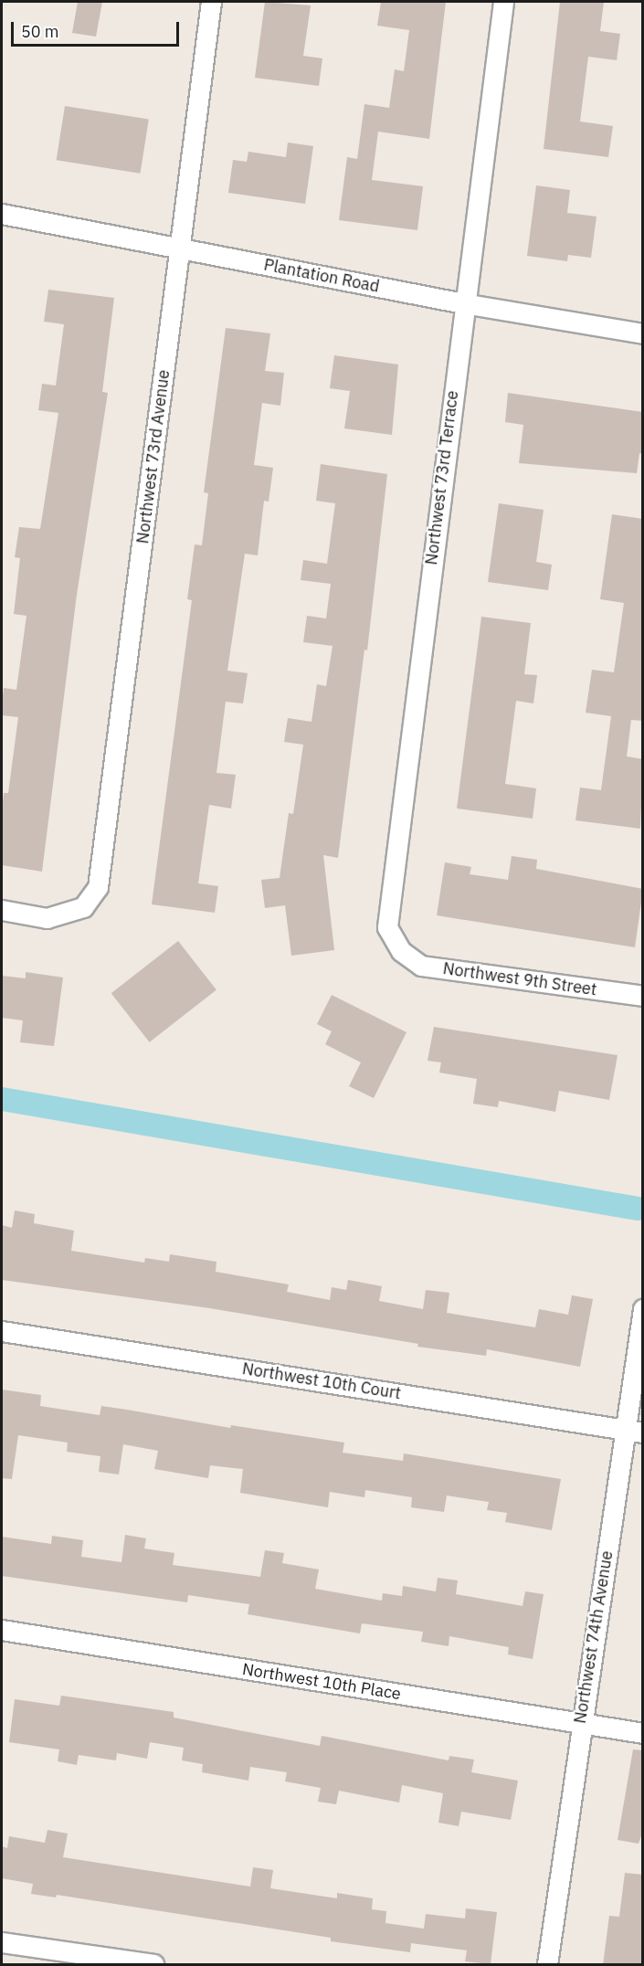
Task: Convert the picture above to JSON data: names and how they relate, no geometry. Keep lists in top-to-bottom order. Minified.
{"streets":{"street":["Plantation Road","Northwest 73rd Avenue","Northwest 73rd Terrace","Northwest 9th Street","Northwest 10th Court","Northwest 74th Avenue","Northwest 10th Place"]},"crossings":[["Plantation Road","Northwest 73rd Avenue"],["Plantation Road","Northwest 73rd Terrace"],["Northwest 73rd Terrace","Northwest 9th Street"],["Northwest 10th Court","Northwest 74th Avenue"],["Northwest 74th Avenue","Northwest 10th Place"]],"scale_bar":"50 m"}
